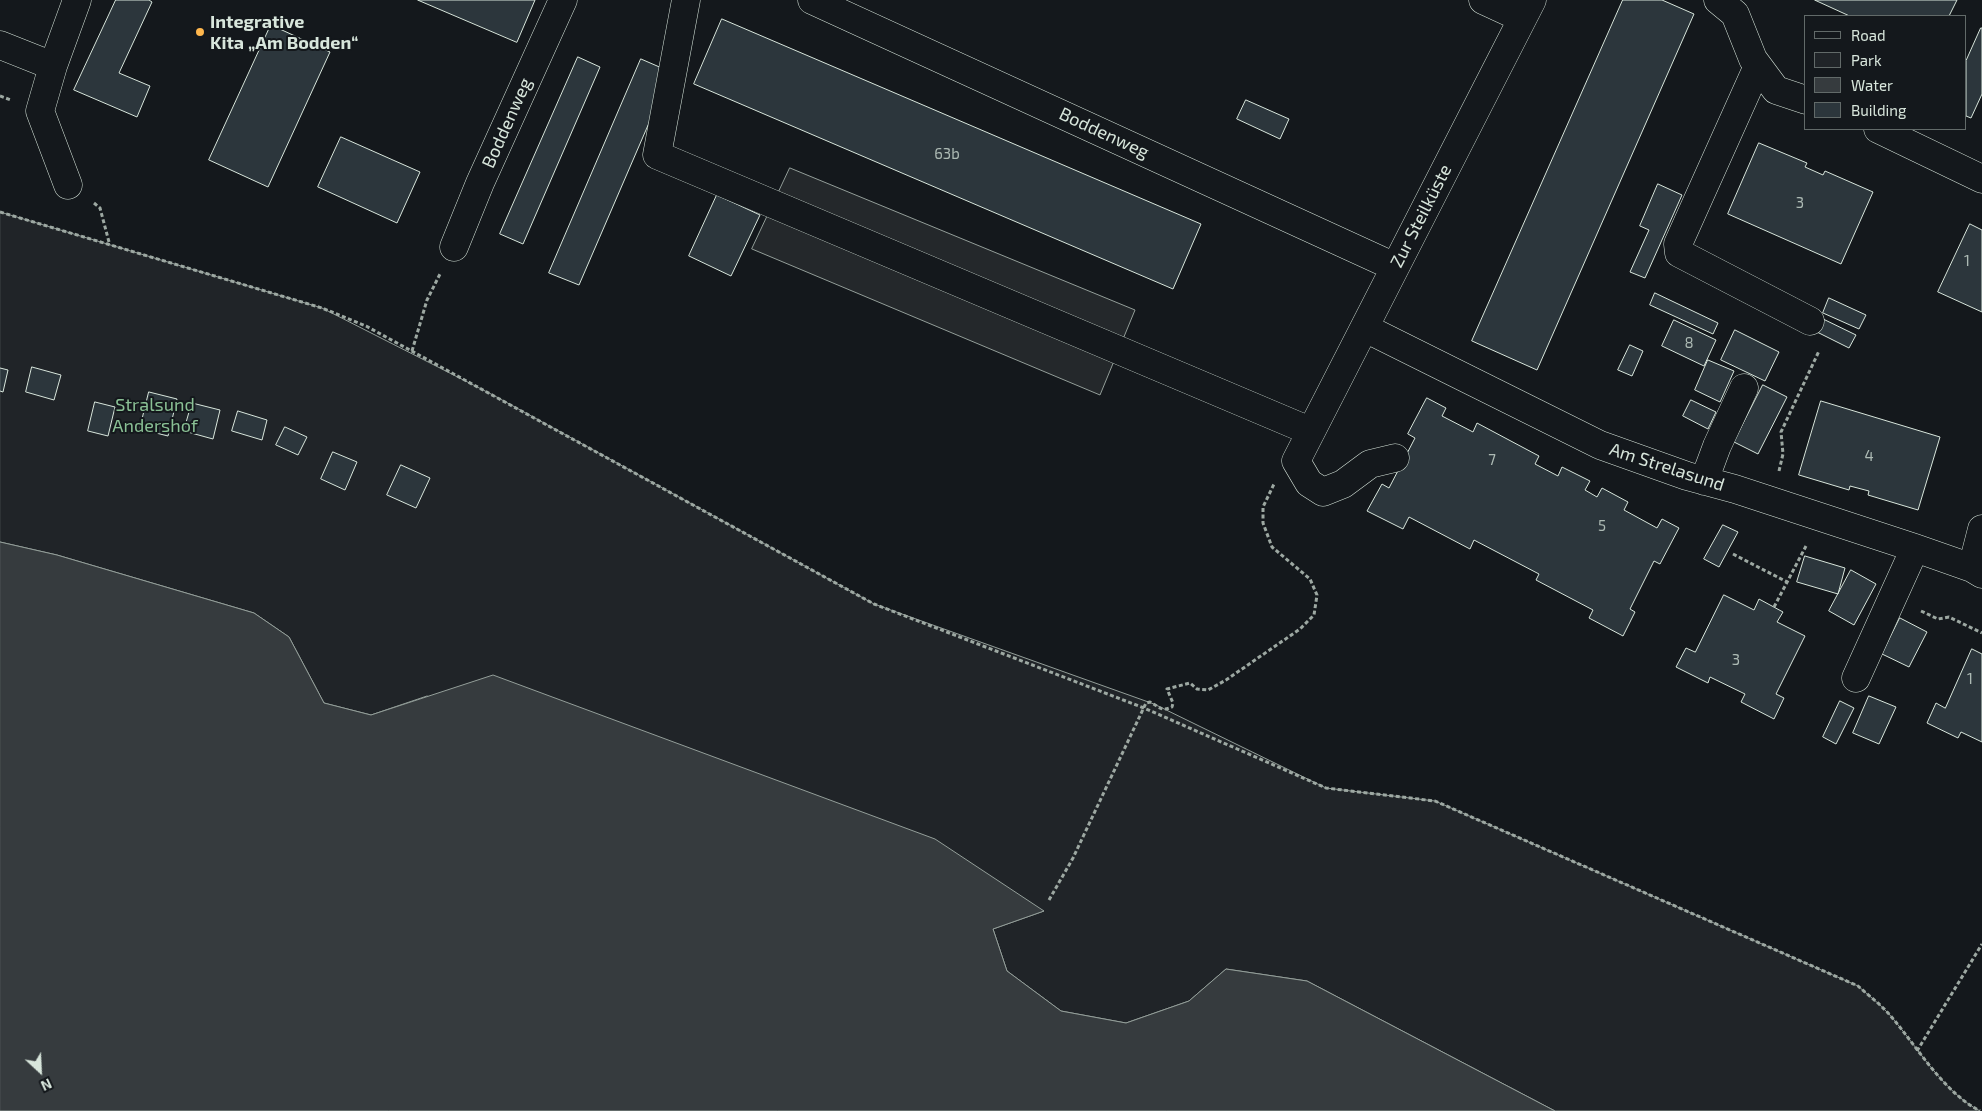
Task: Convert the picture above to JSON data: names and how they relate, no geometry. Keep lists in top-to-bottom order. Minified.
{"streets":{"street":["Boddenweg","Zur Steilküste","Am Strelasund"]},"crossings":[["Boddenweg","Zur Steilküste"],["Zur Steilküste","Am Strelasund"]],"parks":["Stralsund Andershof"],"places":["Integrative Kita „Am Bodden“"],"house_numbers":["63b","3","1","8","4","7","5","3","1"],"legend":["Road","Park","Water","Building"],"north":"bottom right"}
